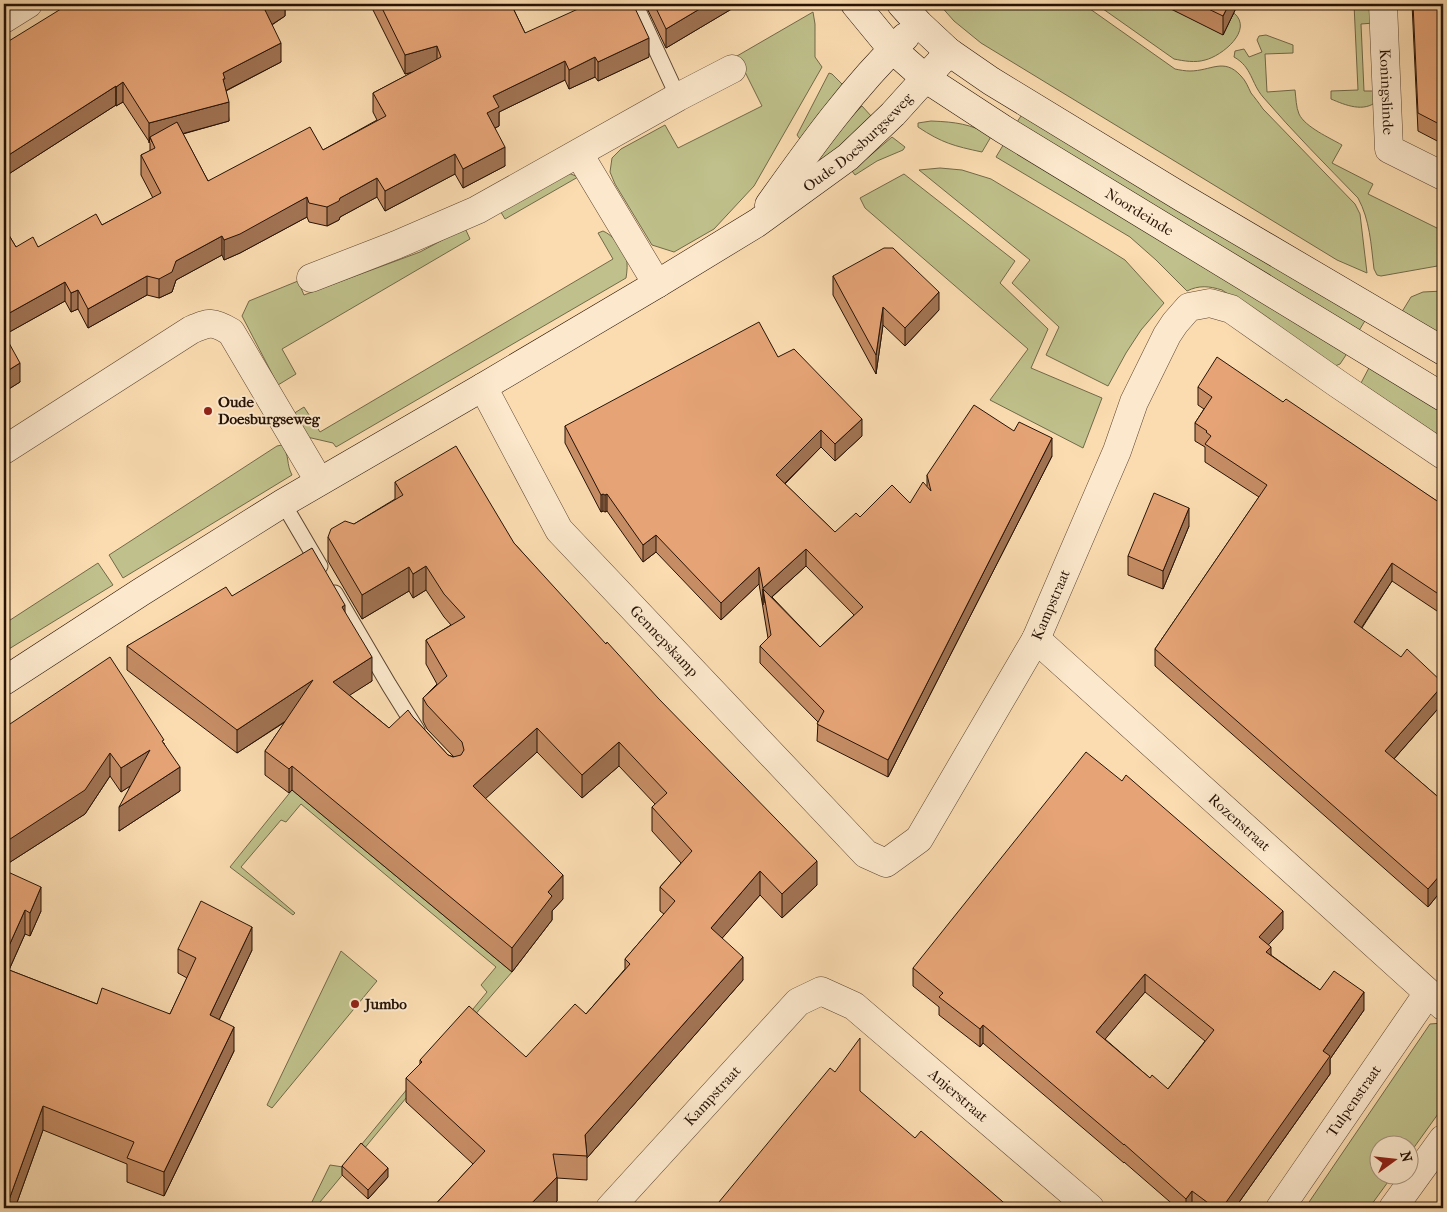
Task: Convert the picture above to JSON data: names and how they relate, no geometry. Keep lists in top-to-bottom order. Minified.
{"streets":{"street":["Koningslinde","Oude Doesburgseweg","Noordeinde","Kampstraat","Gennepskamp","Rozenstraat","Anjerstraat","Tulpenstraat"]},"crossings":[["Oude Doesburgseweg","Noordeinde"],["Oude Doesburgseweg","Gennepskamp"],["Kampstraat","Gennepskamp"],["Kampstraat","Rozenstraat"],["Kampstraat","Anjerstraat"],["Rozenstraat","Tulpenstraat"]],"places":["Oude Doesburgseweg","Jumbo"],"north":"right"}
